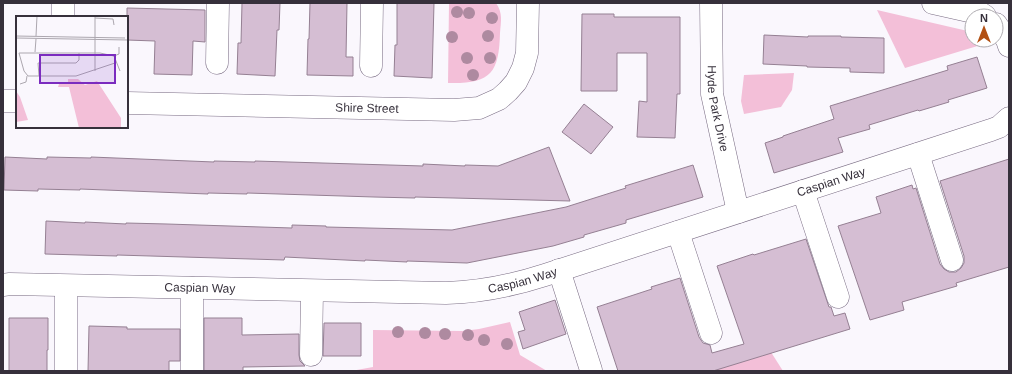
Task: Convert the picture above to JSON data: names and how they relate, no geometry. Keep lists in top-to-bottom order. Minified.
{"streets":{"street":["Shire Street","Hyde Park Drive","Caspian Way"]},"crossings":[["Hyde Park Drive","Caspian Way"]],"north":"top"}
